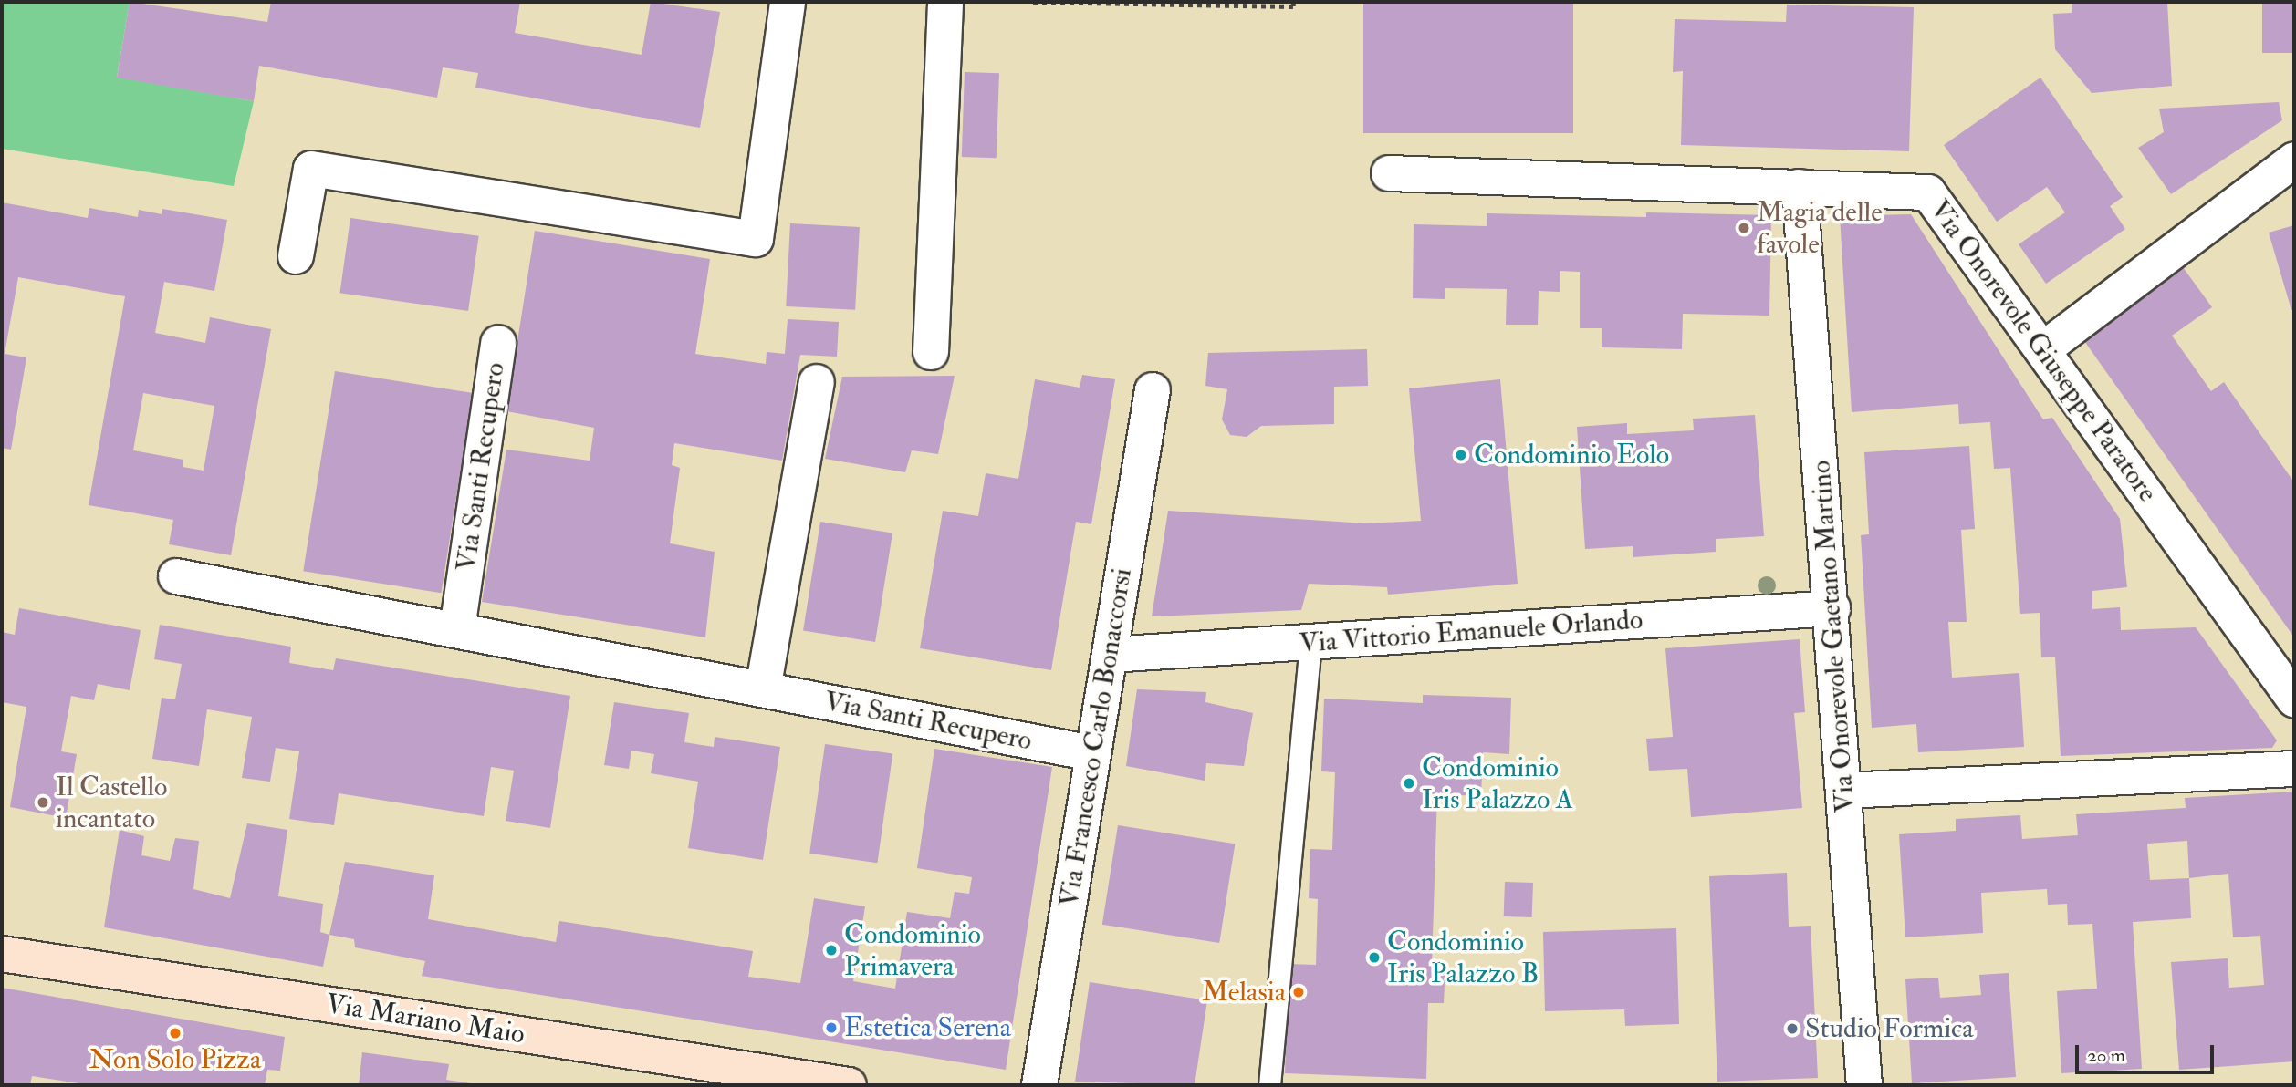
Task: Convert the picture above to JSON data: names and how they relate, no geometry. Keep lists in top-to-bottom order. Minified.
{"streets":{"street":["Via Onorevole Giuseppe Paratore","Via Santi Recupero","Via Vittorio Emanuele Orlando","Via Onorevole Gaetano Martino","Via Francesco Carlo Bonaccorsi","Via Mariano Maio"]},"crossings":[["Via Onorevole Giuseppe Paratore","Via Onorevole Gaetano Martino"],["Via Santi Recupero","Via Francesco Carlo Bonaccorsi"],["Via Vittorio Emanuele Orlando","Via Onorevole Gaetano Martino"],["Via Vittorio Emanuele Orlando","Via Francesco Carlo Bonaccorsi"]],"places":["Magia delle favole","Condominio Eolo","Condominio Iris Palazzo A","Il Castello incantato","Condominio Primavera","Condominio Iris Palazzo B","Melasia","Estetica Serena","Studio Formica","Non Solo Pizza"],"scale_bar":"20 m"}
